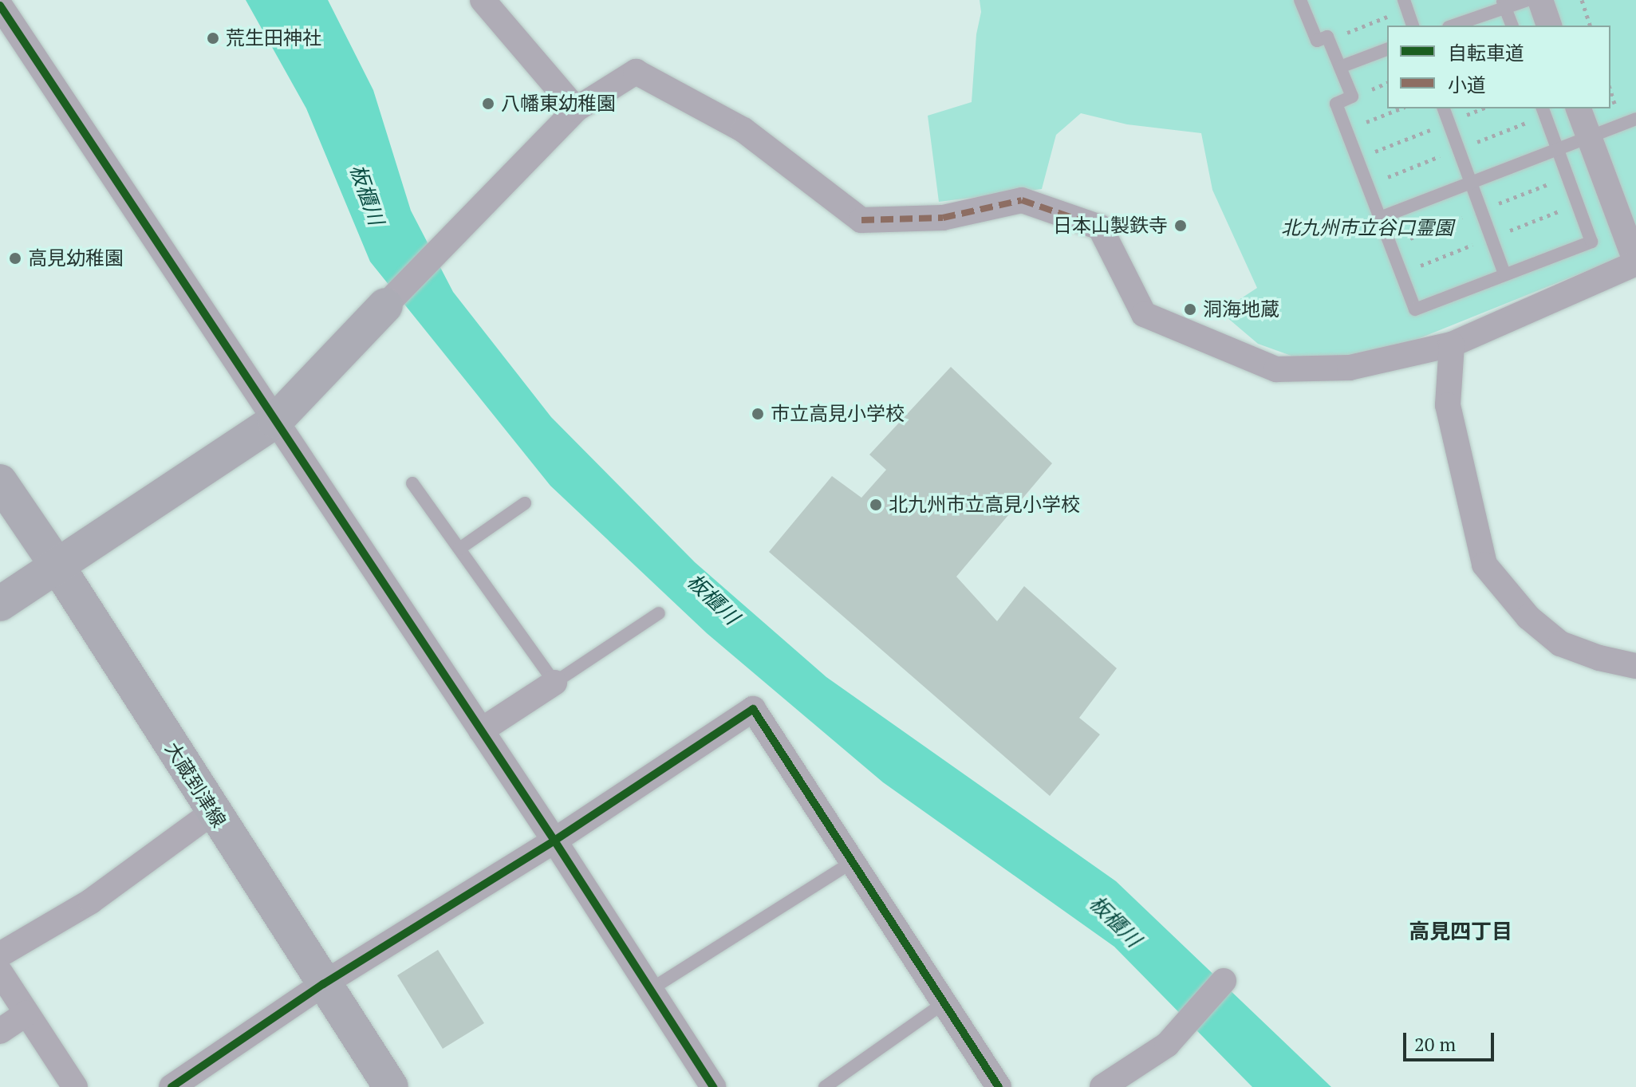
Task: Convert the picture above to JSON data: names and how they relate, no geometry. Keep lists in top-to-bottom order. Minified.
{"streets":{"main road":["大蔵到津線"]},"districts":["高見四丁目"],"water":["板櫃川"],"parks":["北九州市立谷口霊園"],"places":["荒生田神社","八幡東幼稚園","日本山製鉄寺","高見幼稚園","洞海地蔵","市立高見小学校","北九州市立高見小学校"],"legend":["自転車道","小道"],"scale_bar":"20 m"}
